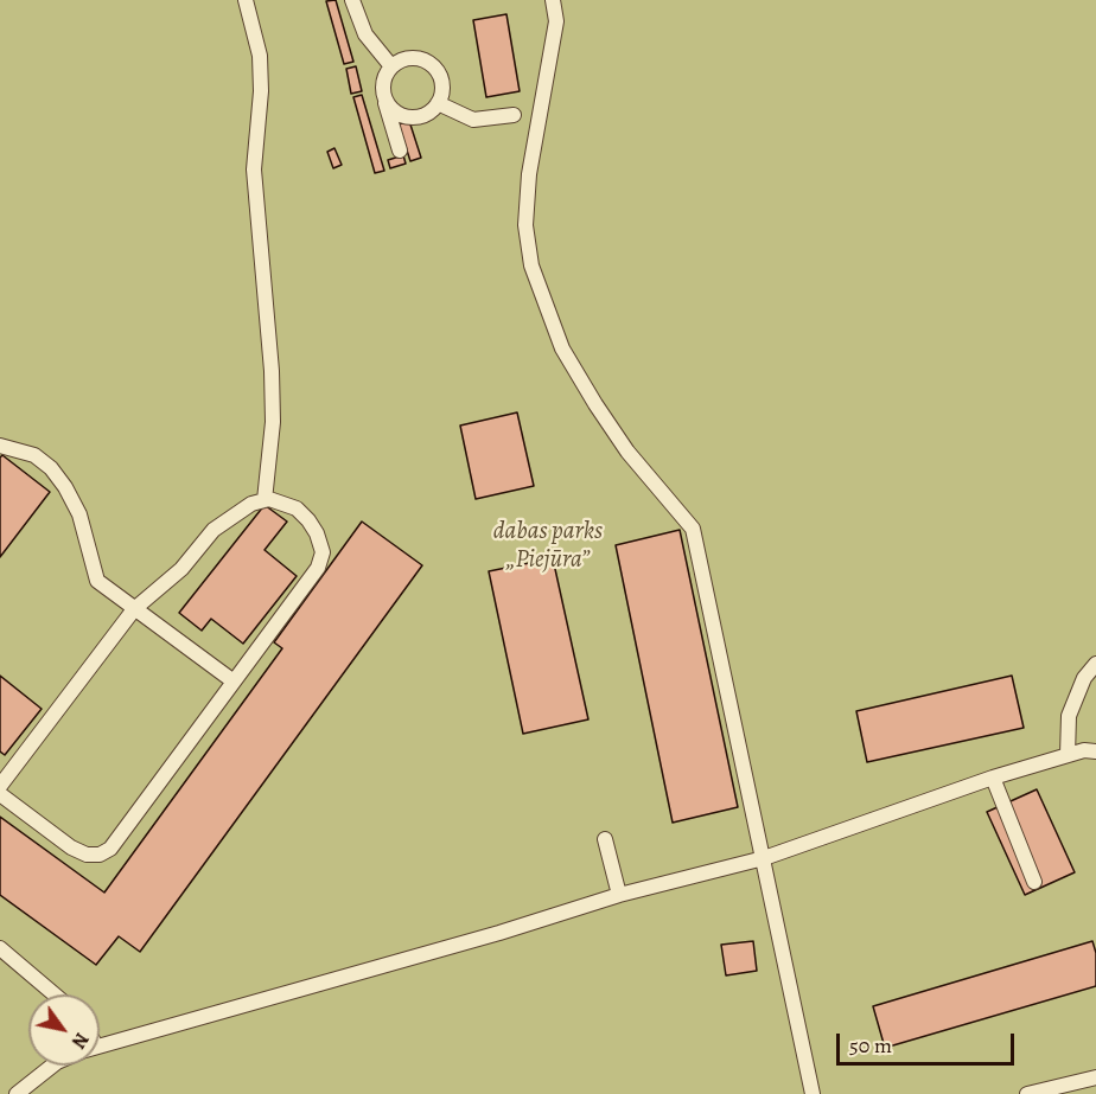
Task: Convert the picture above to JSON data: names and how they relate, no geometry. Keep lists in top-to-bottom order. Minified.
{"parks":["dabas parks „Piejūra”"],"scale_bar":"50 m","north":"bottom right"}
